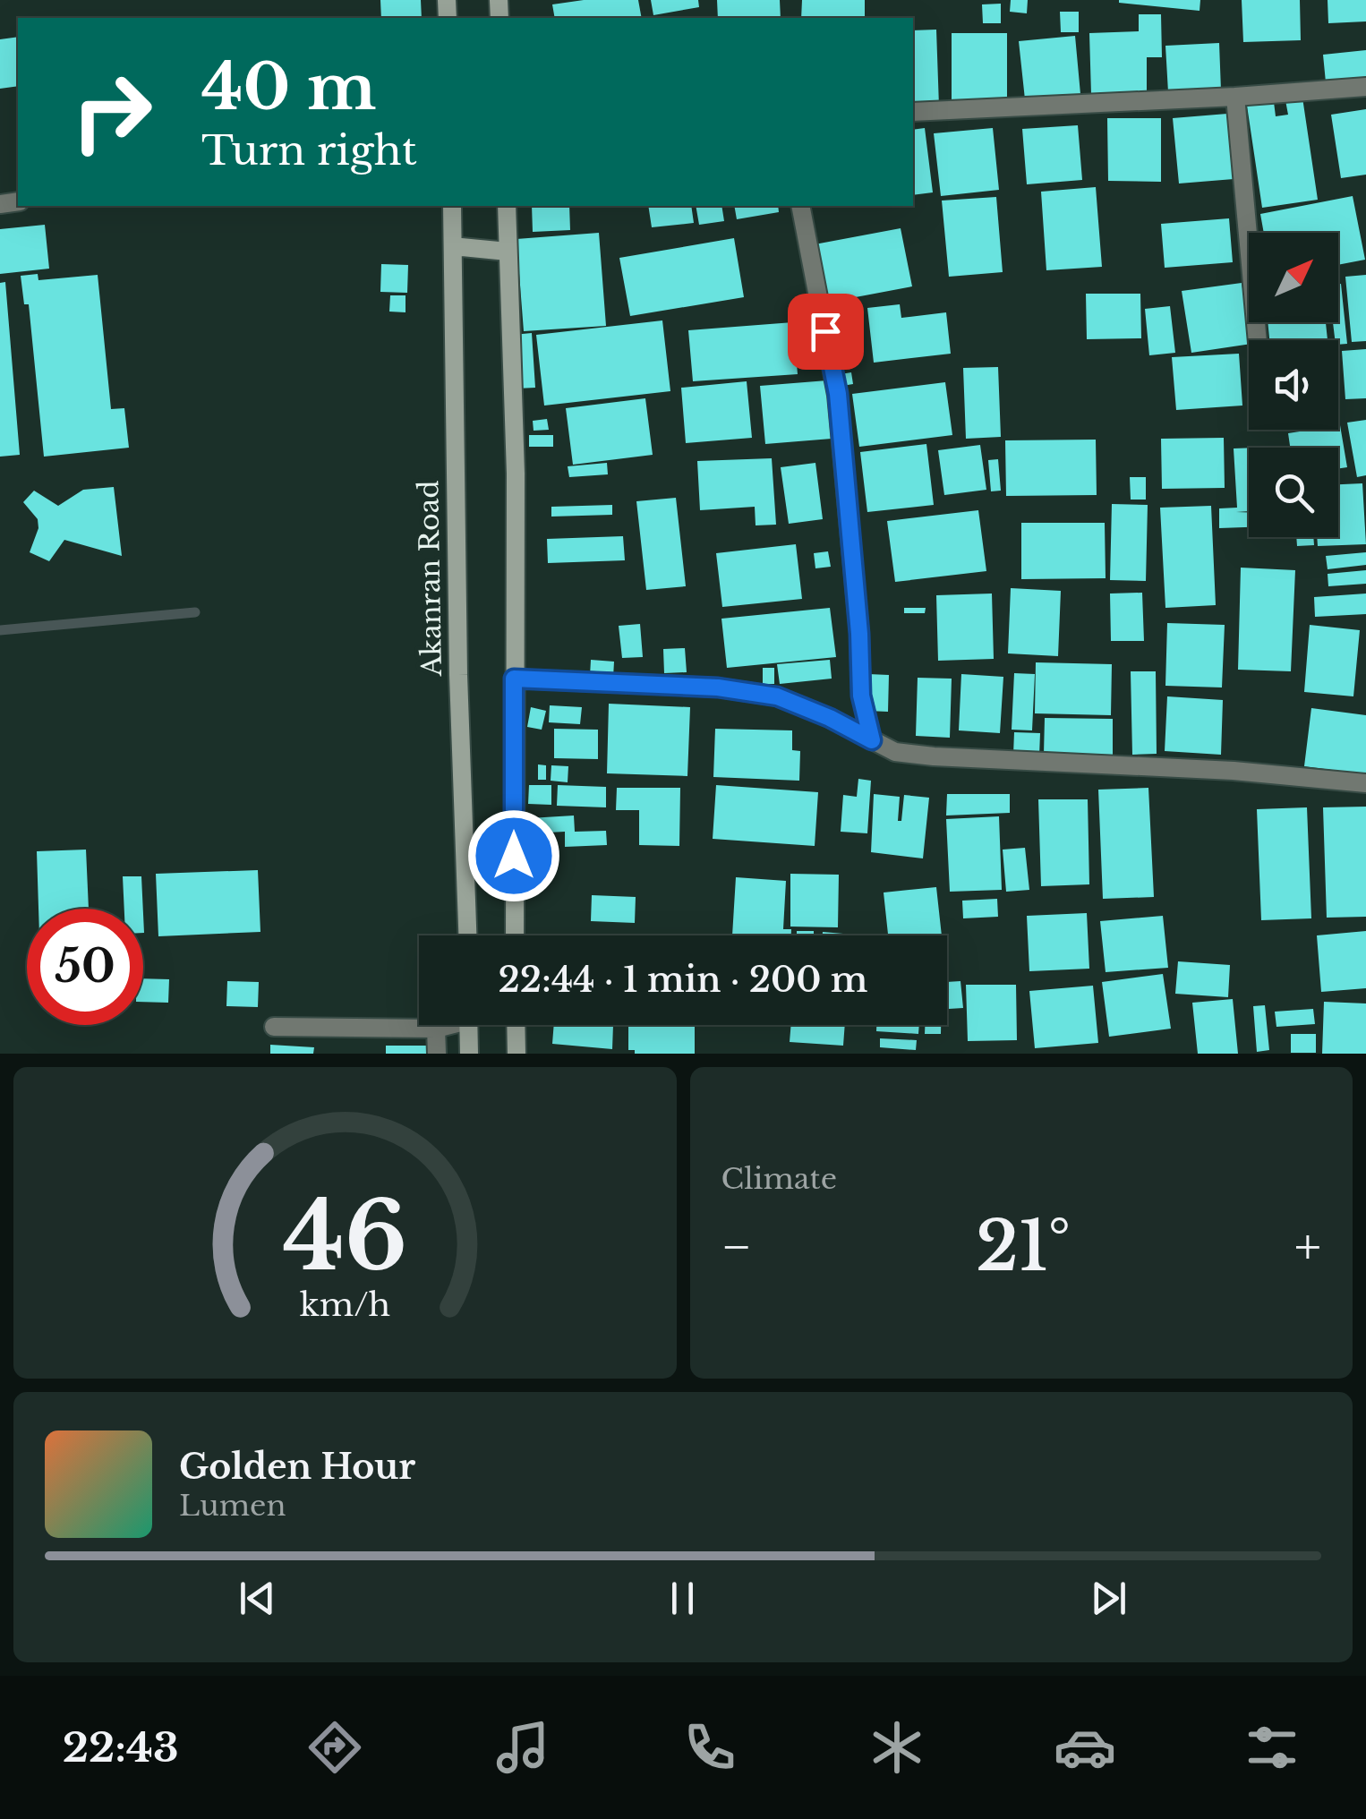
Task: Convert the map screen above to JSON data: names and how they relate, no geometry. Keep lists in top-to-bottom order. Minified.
{"streets":{"main road":["Akanran Road"]},"north":"top right","page":{"turn":["40 m","Turn right"],"limit":"50","trip":"22:44 · 1 min · 200 m","tile":"Climate","heat":["−","21°","+"],"song":["Golden Hour","Lumen"],"tabs":"22:43","gauge":["46","km/h"]}}
